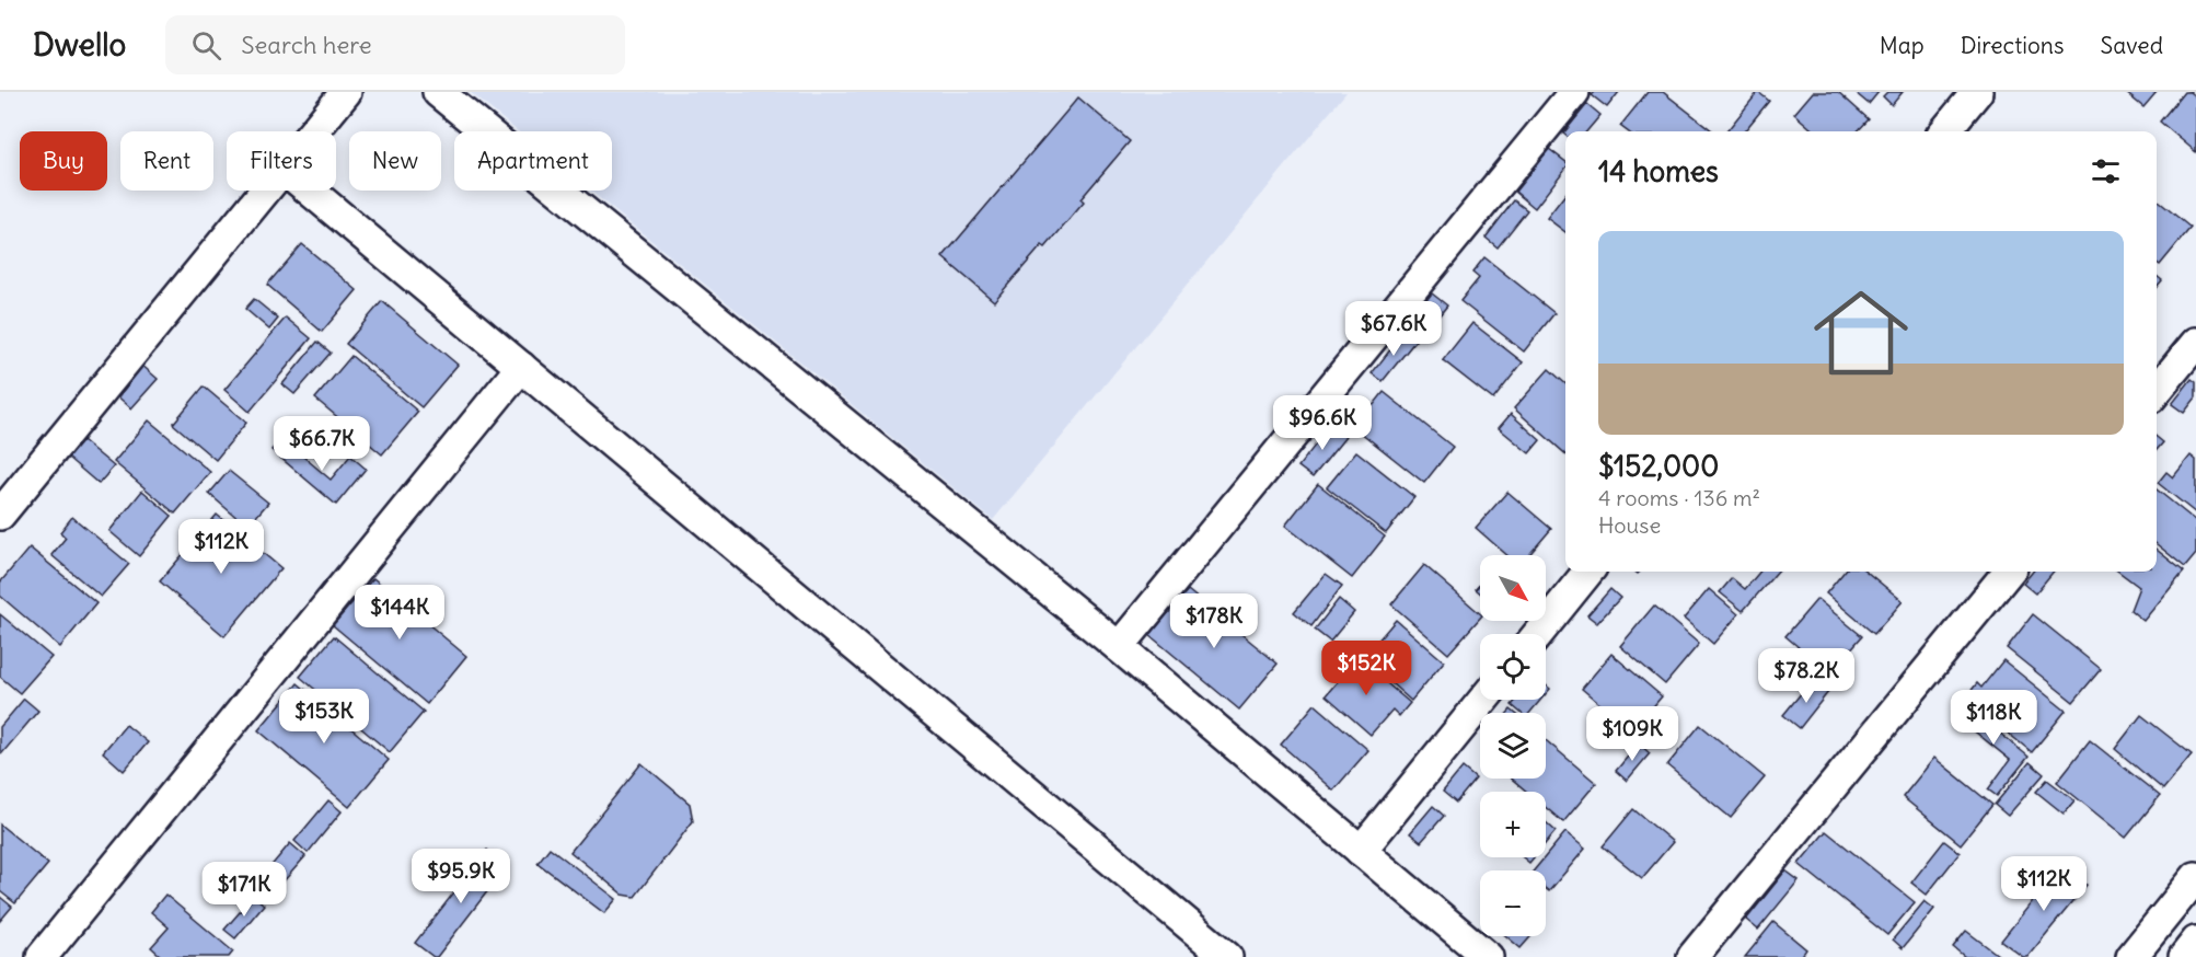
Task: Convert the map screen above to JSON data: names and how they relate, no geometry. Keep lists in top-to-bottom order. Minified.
{"north":"bottom right","page":{"header":"Dwello","search":"Search here","nav":["Map","Directions","Saved"],"chip":["Buy","Rent","Filters","New","Apartment"],"heading":"14 homes","list":[{"name":"$152,000","note":"4 rooms · 136 m² · House"}],"price":["$67.6K","$96.6K","$66.7K","$112K","$144K","$178K","$152K","$78.2K","$153K","$118K","$109K","$95.9K","$112K","$171K"],"map_buttons":["+","−"]}}
